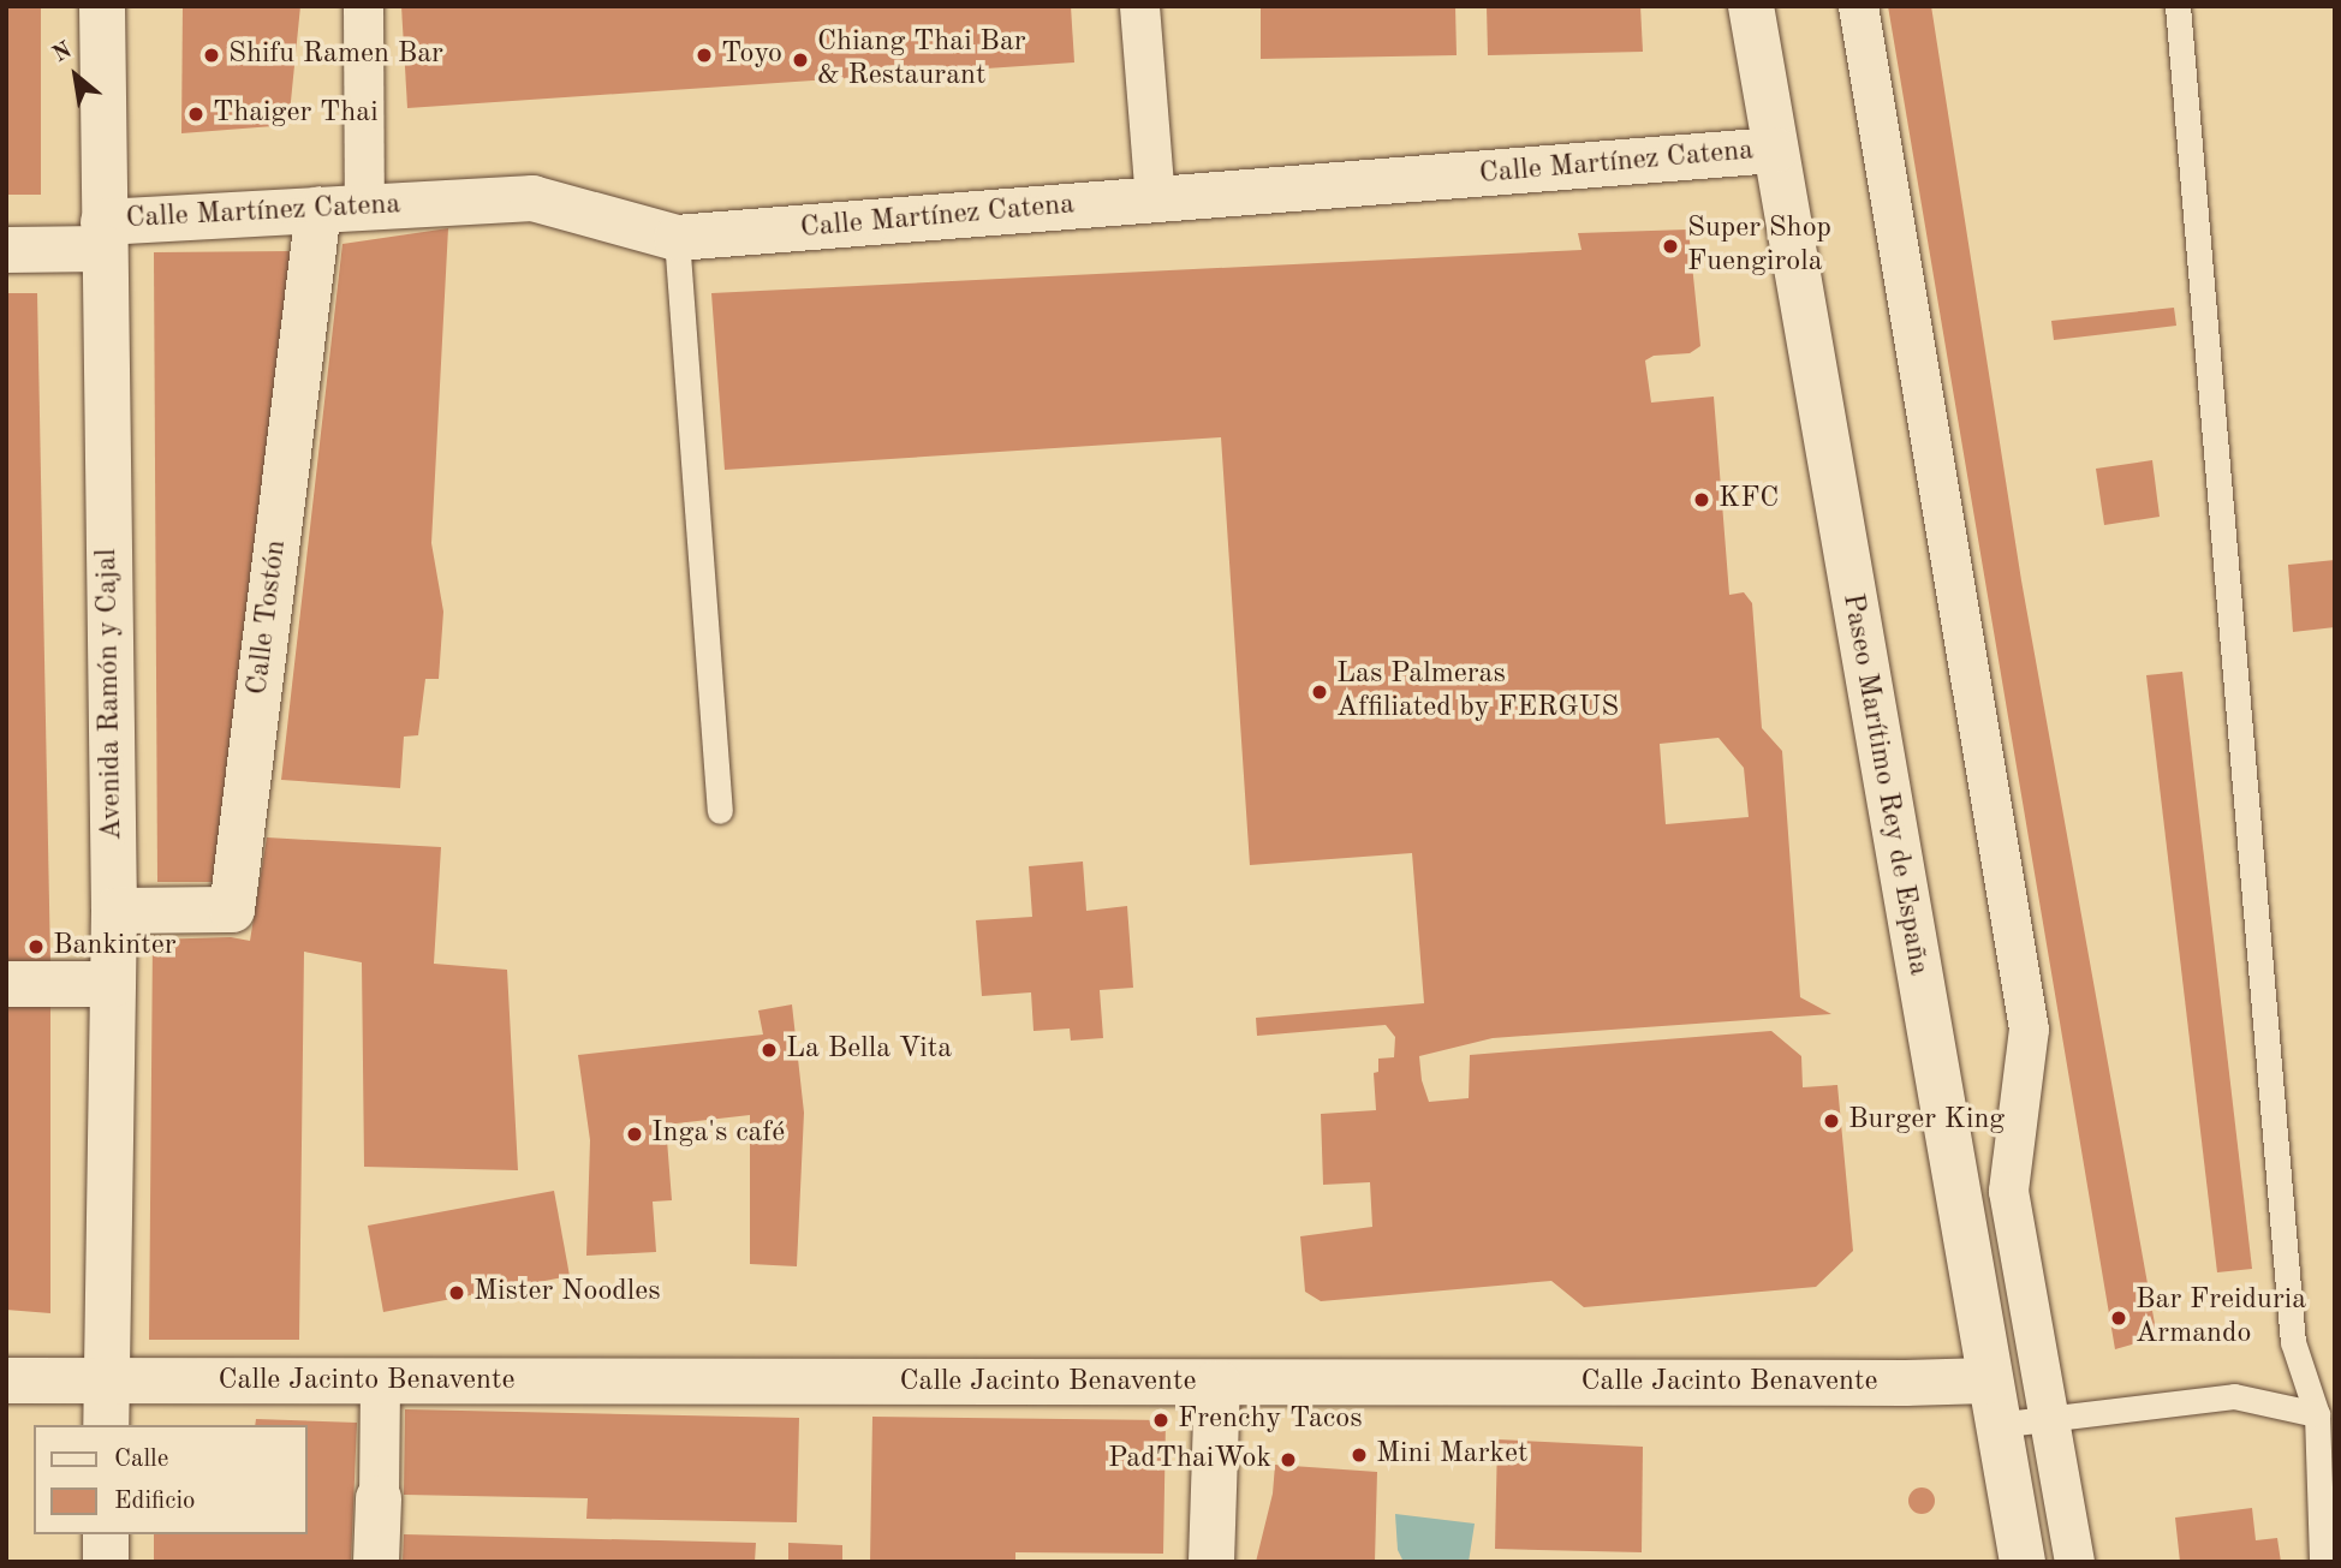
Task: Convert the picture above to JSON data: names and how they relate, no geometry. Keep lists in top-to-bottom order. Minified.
{"streets":{"street":["Calle Martínez Catena","Calle Tostón","Avenida Ramón y Cajal","Paseo Marítimo Rey de España","Calle Jacinto Benavente"]},"crossings":[["Calle Martínez Catena","Calle Tostón"],["Calle Martínez Catena","Avenida Ramón y Cajal"],["Calle Martínez Catena","Paseo Marítimo Rey de España"],["Calle Tostón","Avenida Ramón y Cajal"],["Avenida Ramón y Cajal","Calle Jacinto Benavente"],["Paseo Marítimo Rey de España","Calle Jacinto Benavente"]],"places":["Shifu Ramen Bar","Toyo","Chiang Thai Bar & Restaurant","Thaiger Thai","Super Shop Fuengirola","KFC","Las Palmeras Affiliated by FERGUS","Bankinter","La Bella Vita","Burger King","Inga's café","Mister Noodles","Bar Freiduria Armando","Frenchy Tacos","Mini Market","PadThaiWok"],"legend":["Calle","Edificio"],"north":"top left"}
